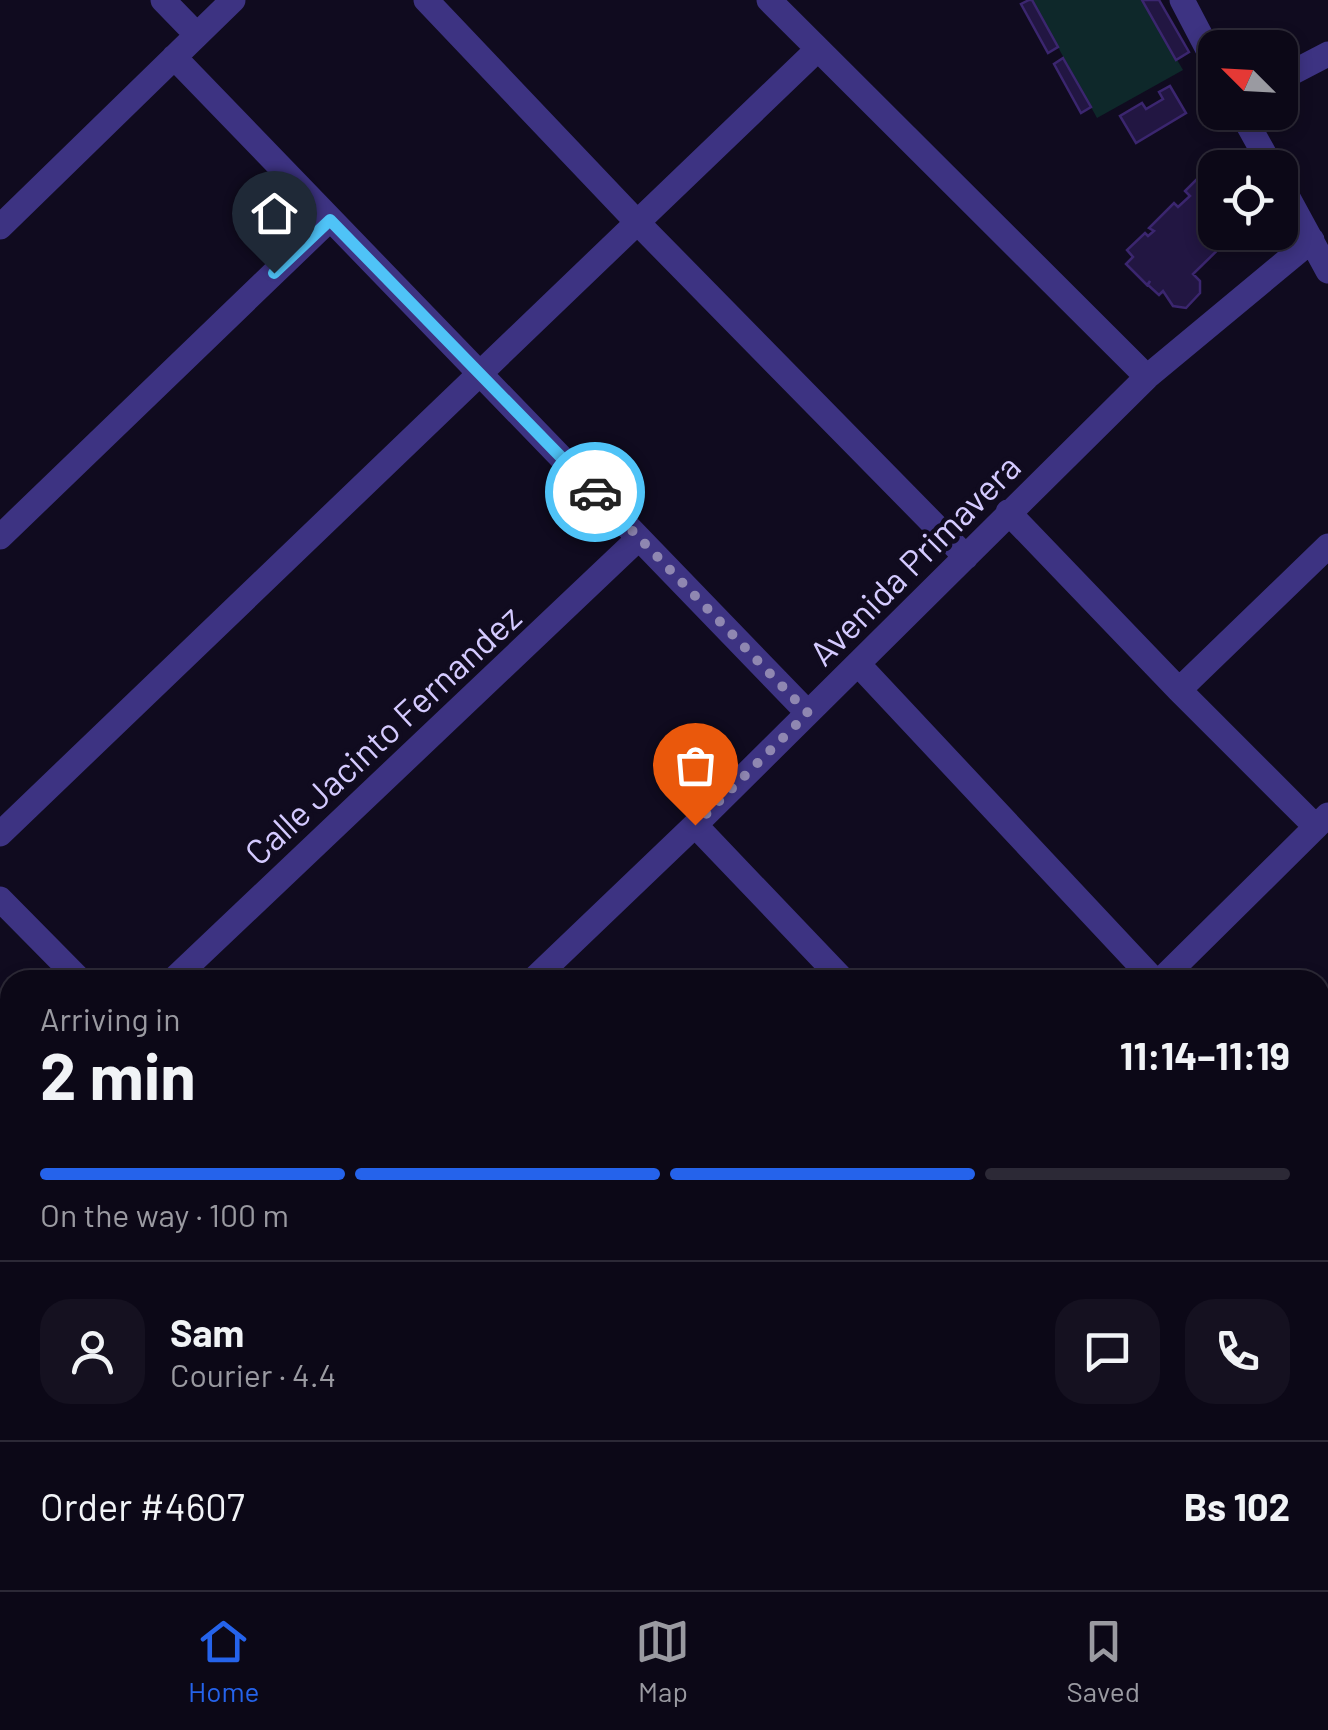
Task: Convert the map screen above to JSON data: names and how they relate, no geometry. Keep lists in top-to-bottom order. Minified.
{"streets":{"street":["Avenida Primavera","Calle Jacinto Fernandez"]},"north":"top left","page":{"heading":["2 min","Arriving in","11:14–11:19"],"panel":["Sam","Courier · 4.4","Order #4607","Bs 102"],"bar":"On the way · 100 m","tabs":["Home","Map","Saved"]}}
